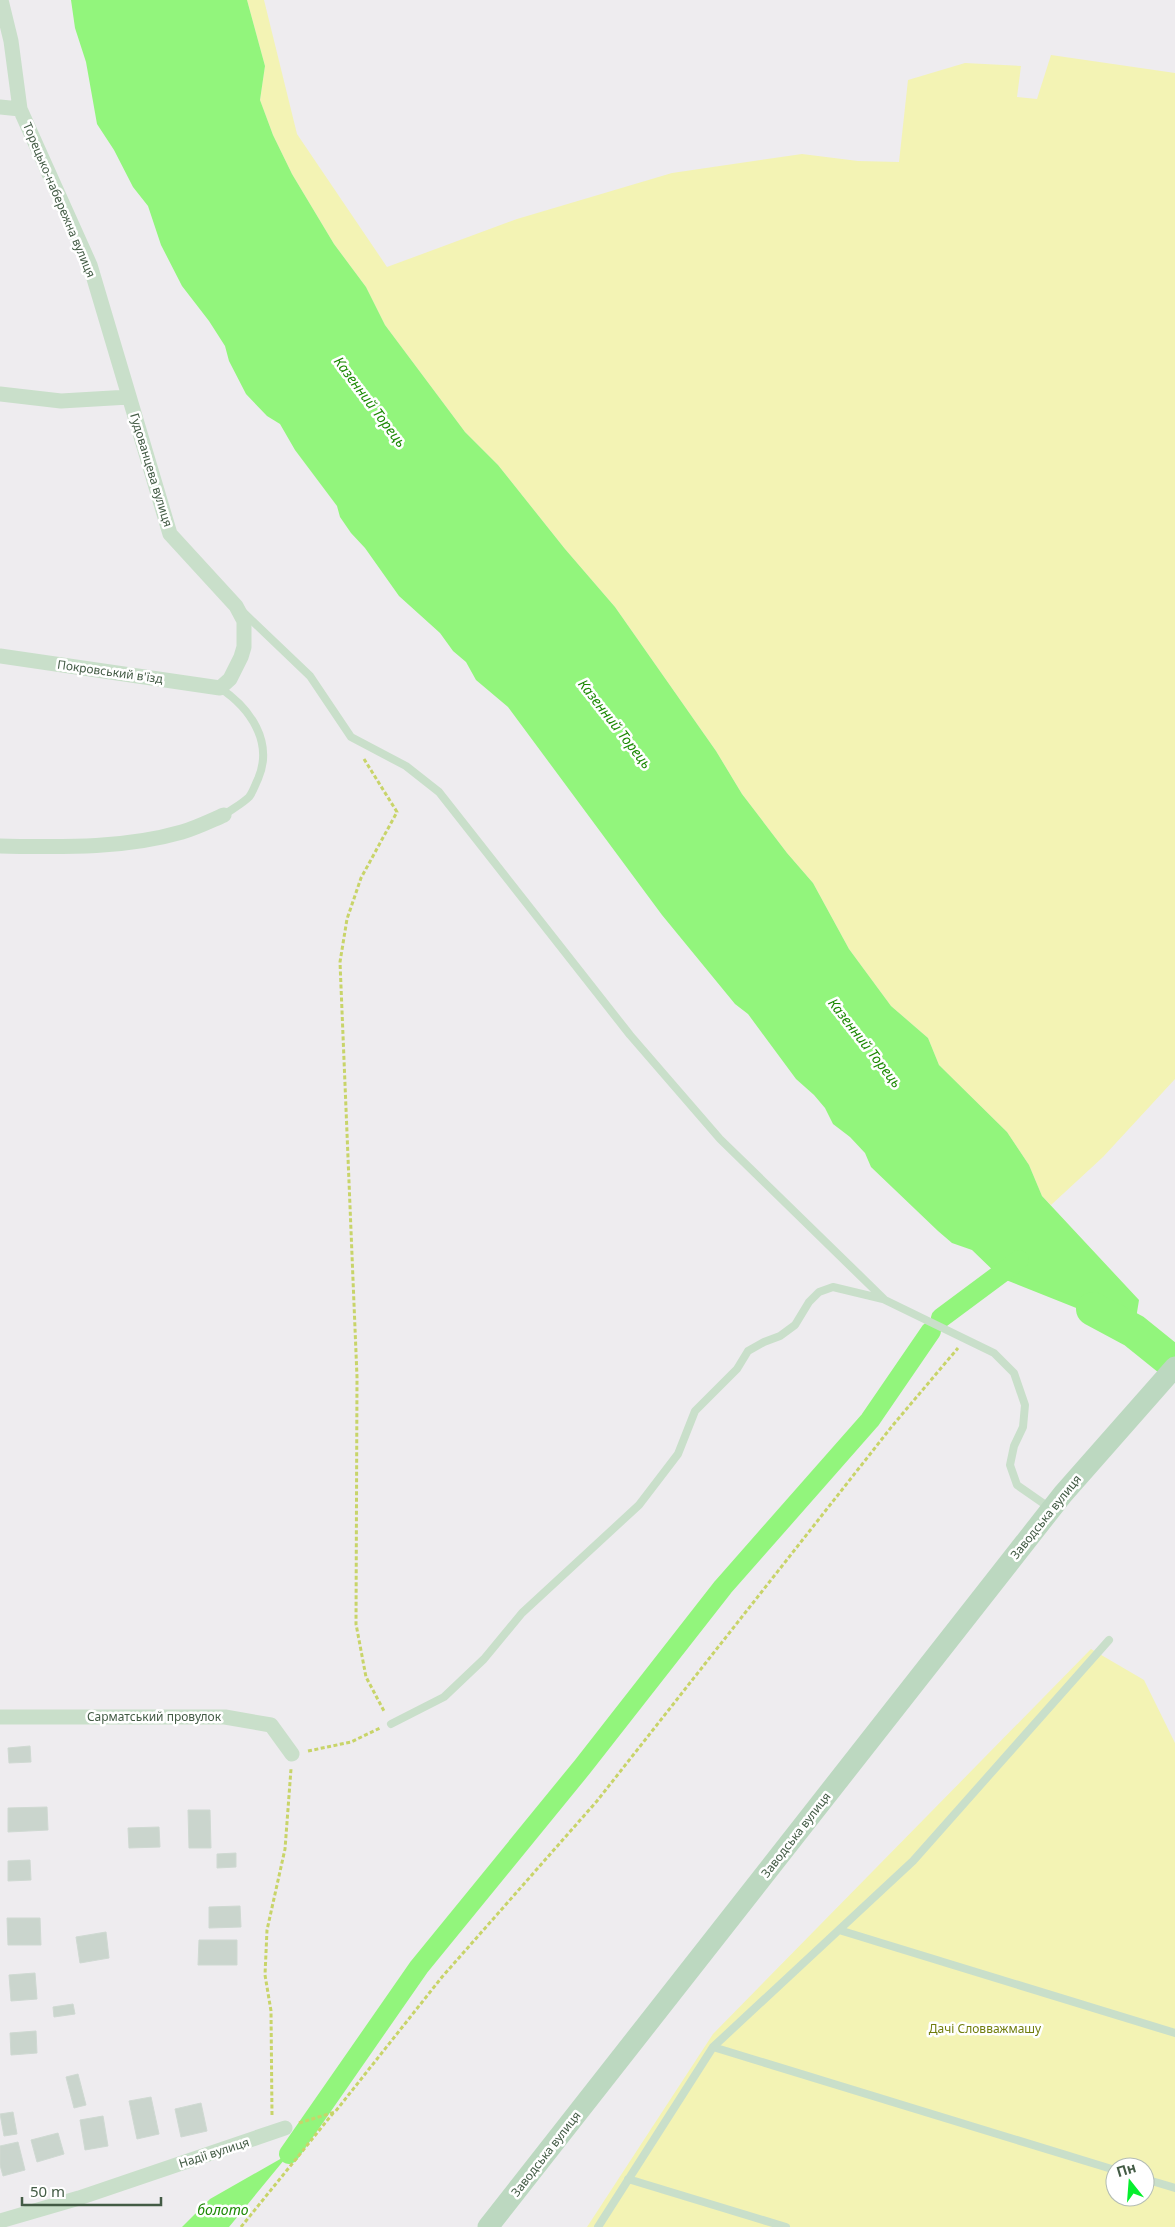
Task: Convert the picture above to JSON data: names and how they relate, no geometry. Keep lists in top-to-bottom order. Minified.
{"streets":{"street":["Торецько-набережна вулиця","Гудованцева вулиця","Покровський в'їзд","Заводська вулиця","Сарматський провулок","Надії вулиця"]},"crossings":[["Торецько-набережна вулиця","Гудованцева вулиця"],["Гудованцева вулиця","Покровський в'їзд"]],"water":["Казенний Торець","болото"],"parks":["Дачі Словважмашу"],"scale_bar":"50 m","north":"top"}
